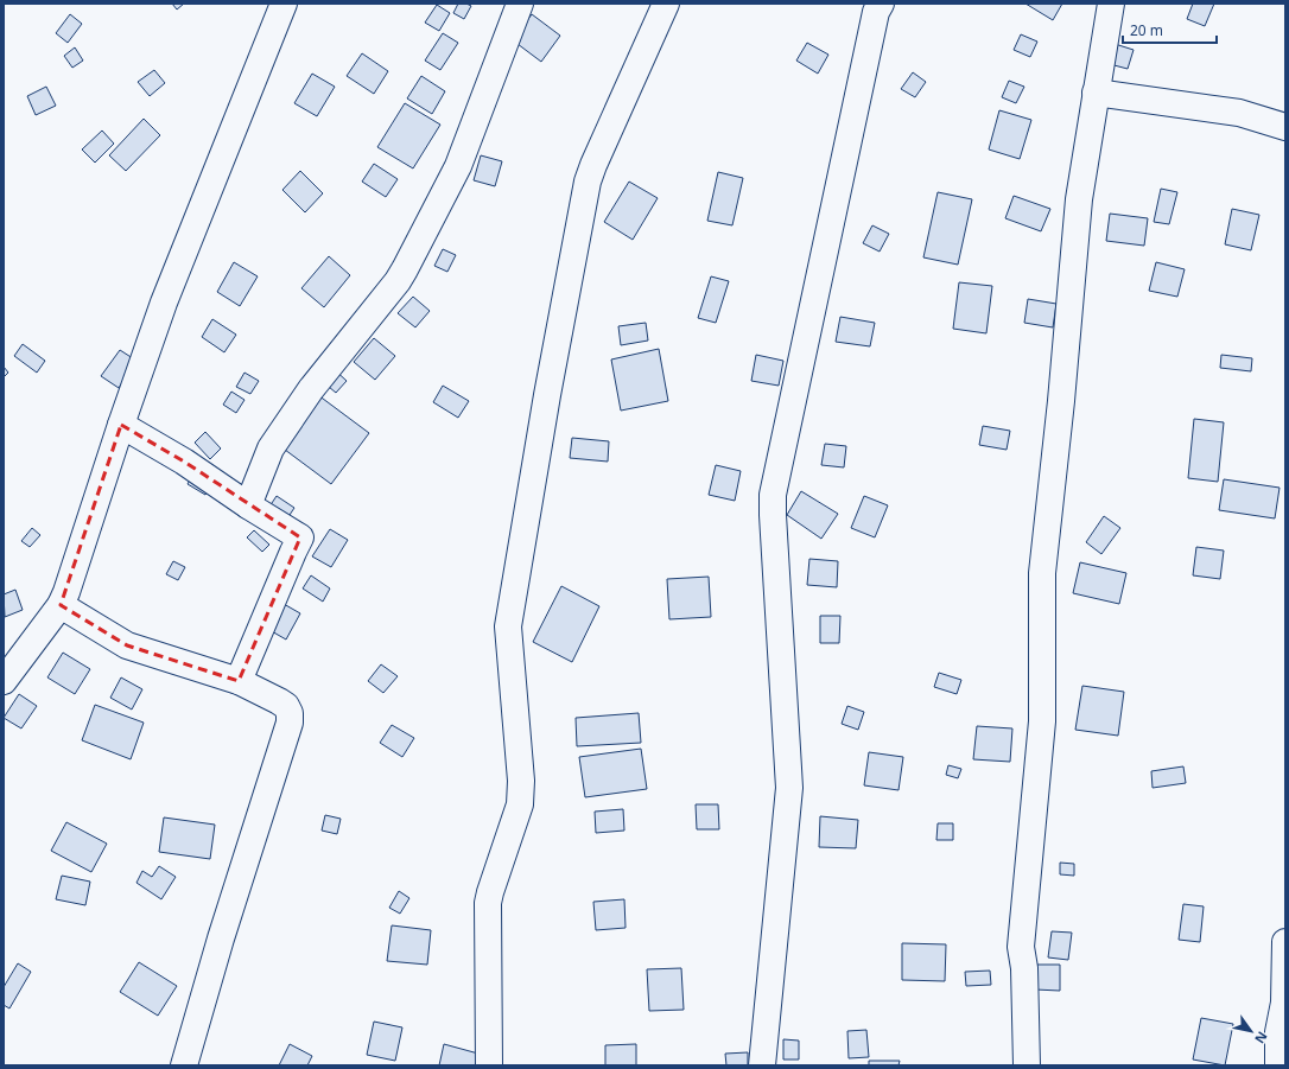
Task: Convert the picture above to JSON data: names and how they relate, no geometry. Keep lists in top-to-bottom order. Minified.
{"scale_bar":"20 m","north":"bottom right"}
